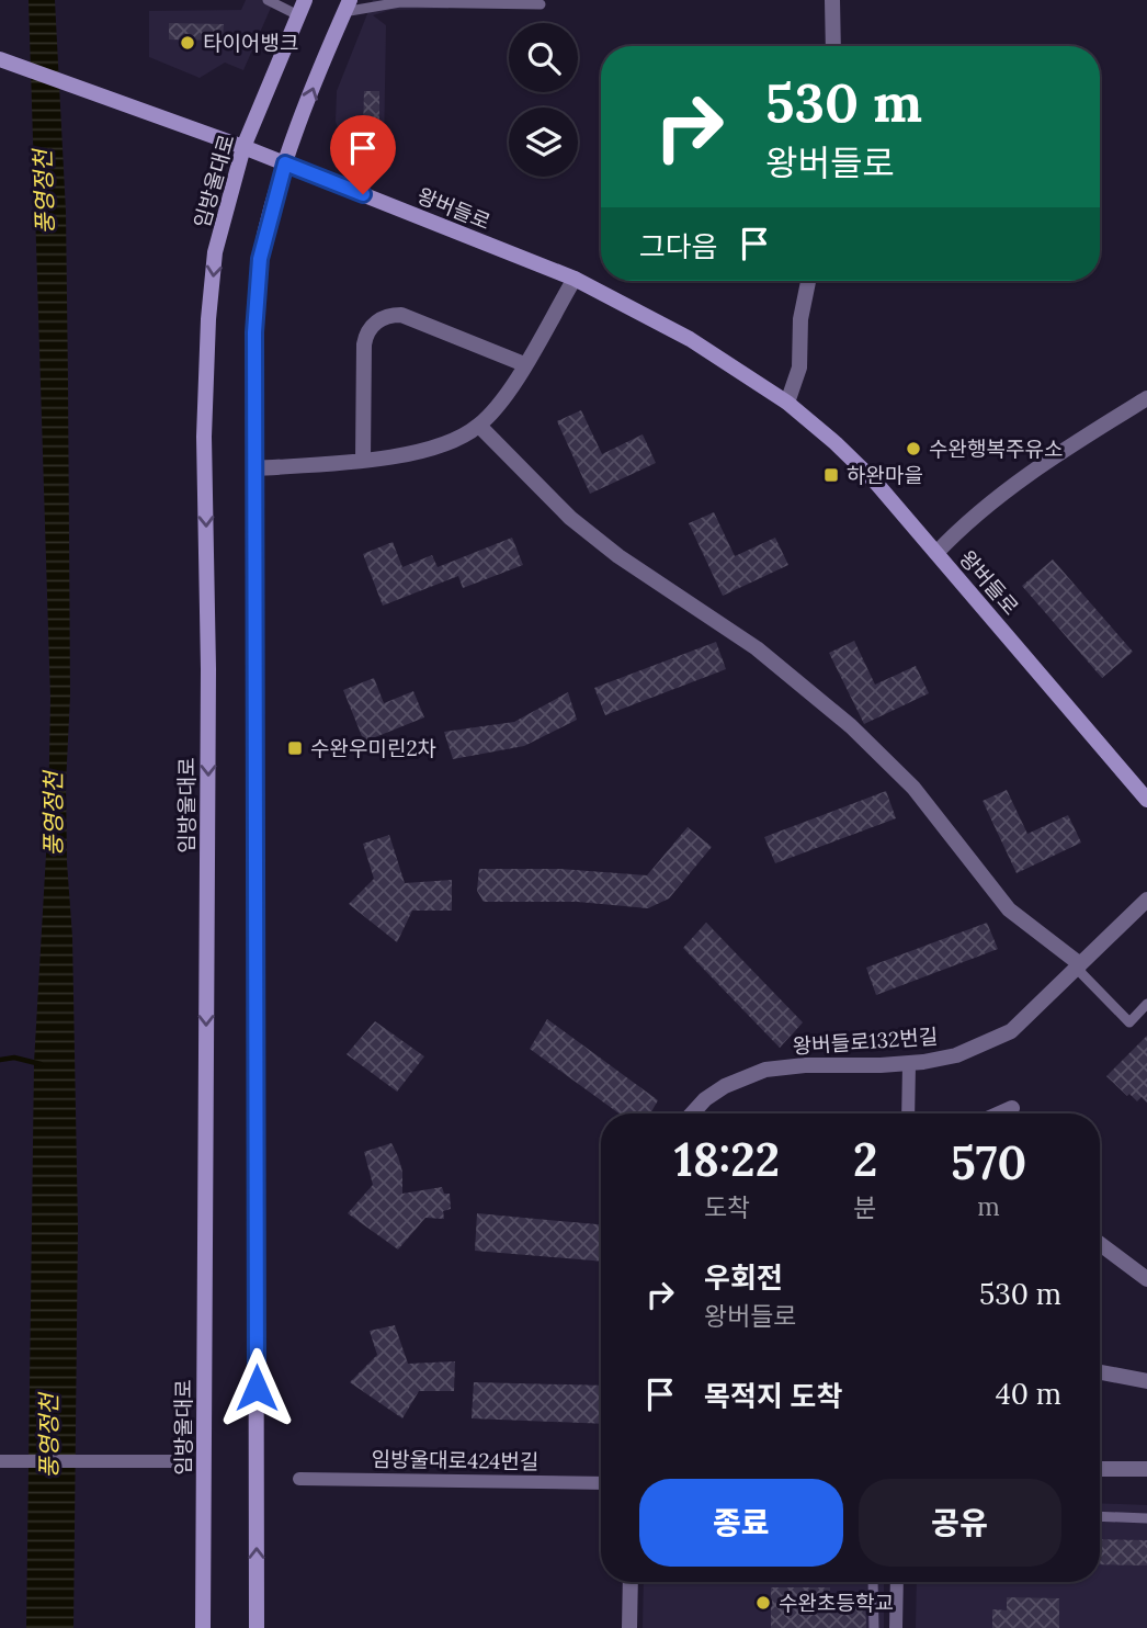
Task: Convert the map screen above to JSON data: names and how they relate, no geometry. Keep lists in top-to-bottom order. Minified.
{"streets":{"main road":["임방울대로","왕버들로"],"street":["왕버들로132번길","임방울대로424번길"]},"crossings":[["임방울대로","왕버들로"]],"water":["풍영정천"],"places":{"other":["타이어뱅크","수완행복주유소","수완초등학교"],"transit":["하완마을","수완우미린2차"]},"page":{"turn":["530 m","왕버들로"],"then":"그다음","eta":["18:22","도착","2","분","570","m"],"list":[{"name":"우회전","note":"왕버들로","value":"530 m"},{"name":"목적지 도착","value":"40 m"}],"buttons":["종료","공유"]}}
